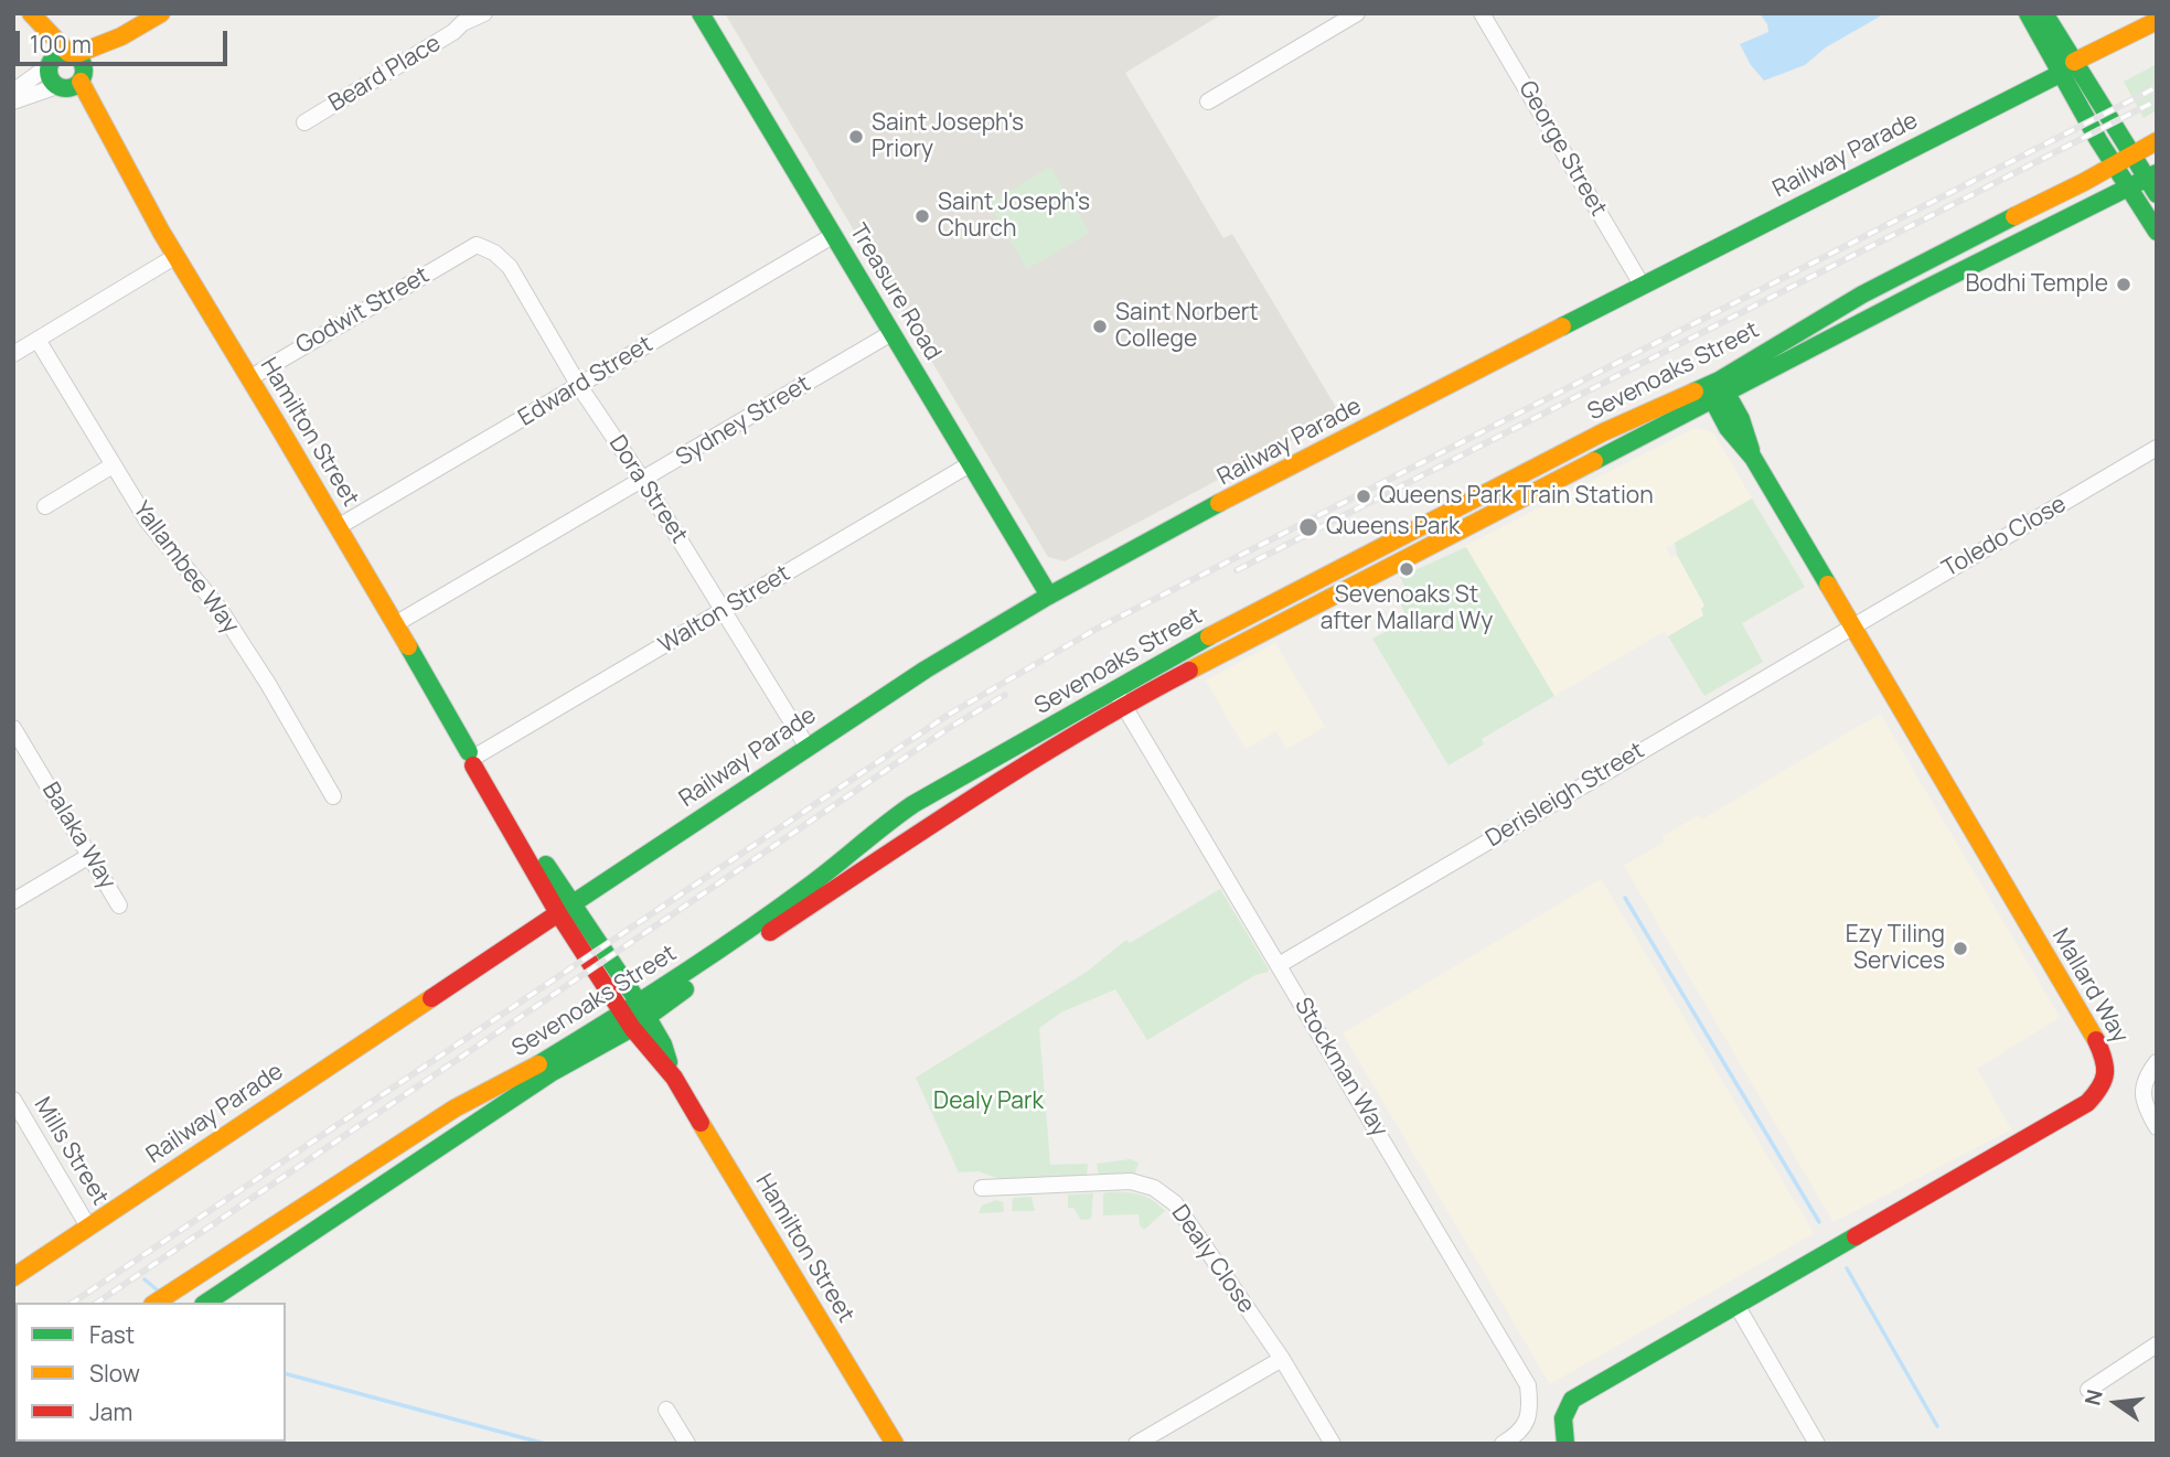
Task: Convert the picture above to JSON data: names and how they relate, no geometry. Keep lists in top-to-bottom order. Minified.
{"streets":{"street":["Beard Place","George Street","Railway Parade","Treasure Road","Godwit Street","Sevenoaks Street","Edward Street","Sydney Street","Hamilton Street","Dora Street","Toledo Close","Yallambee Way","Walton Street","Derisleigh Street","Balaka Way","Mallard Way","Stockman Way","Mills Street","Dealy Close"]},"crossings":[["George Street","Railway Parade"],["Railway Parade","Treasure Road"],["Railway Parade","Hamilton Street"],["Railway Parade","Dora Street"],["Railway Parade","Mills Street"],["Treasure Road","Edward Street"],["Treasure Road","Sydney Street"],["Treasure Road","Walton Street"],["Godwit Street","Hamilton Street"],["Godwit Street","Dora Street"],["Sevenoaks Street","Hamilton Street"],["Sevenoaks Street","Mallard Way"],["Sevenoaks Street","Stockman Way"],["Edward Street","Hamilton Street"],["Edward Street","Dora Street"],["Sydney Street","Hamilton Street"],["Sydney Street","Dora Street"],["Hamilton Street","Walton Street"],["Dora Street","Walton Street"],["Toledo Close","Derisleigh Street"],["Toledo Close","Mallard Way"],["Derisleigh Street","Mallard Way"],["Derisleigh Street","Stockman Way"]],"parks":["Dealy Park"],"places":["Saint Joseph's Priory","Saint Joseph's Church","Bodhi Temple","Saint Norbert College","Queens Park Train Station","Queens Park","Sevenoaks St after Mallard Wy","Ezy Tiling Services"],"legend":["Fast","Slow","Jam"],"scale_bar":"100 m","north":"left"}
